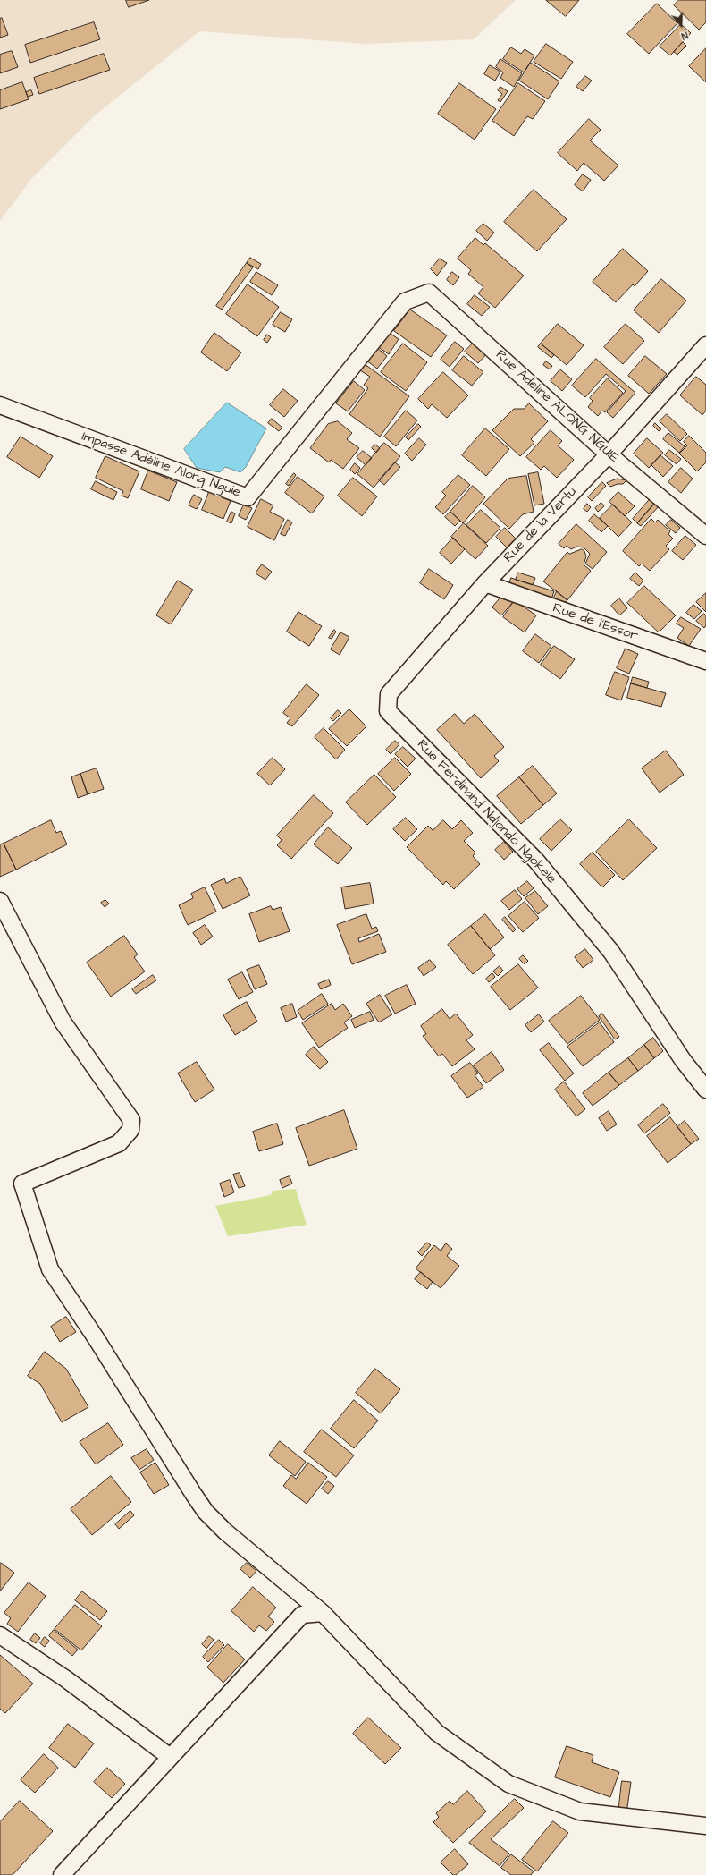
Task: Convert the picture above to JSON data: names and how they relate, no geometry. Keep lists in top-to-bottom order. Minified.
{"streets":{"street":["Rue Adeline ALONG NGUIE","Impasse Adéline Along Nguie","Rue de la Vertu","Rue de l'Essor","Rue Ferdinand Ndjondo Ngokele"]},"crossings":[["Rue Adeline ALONG NGUIE","Impasse Adéline Along Nguie"],["Rue Adeline ALONG NGUIE","Rue de la Vertu"],["Rue de la Vertu","Rue de l'Essor"],["Rue de la Vertu","Rue Ferdinand Ndjondo Ngokele"]],"north":"bottom"}
